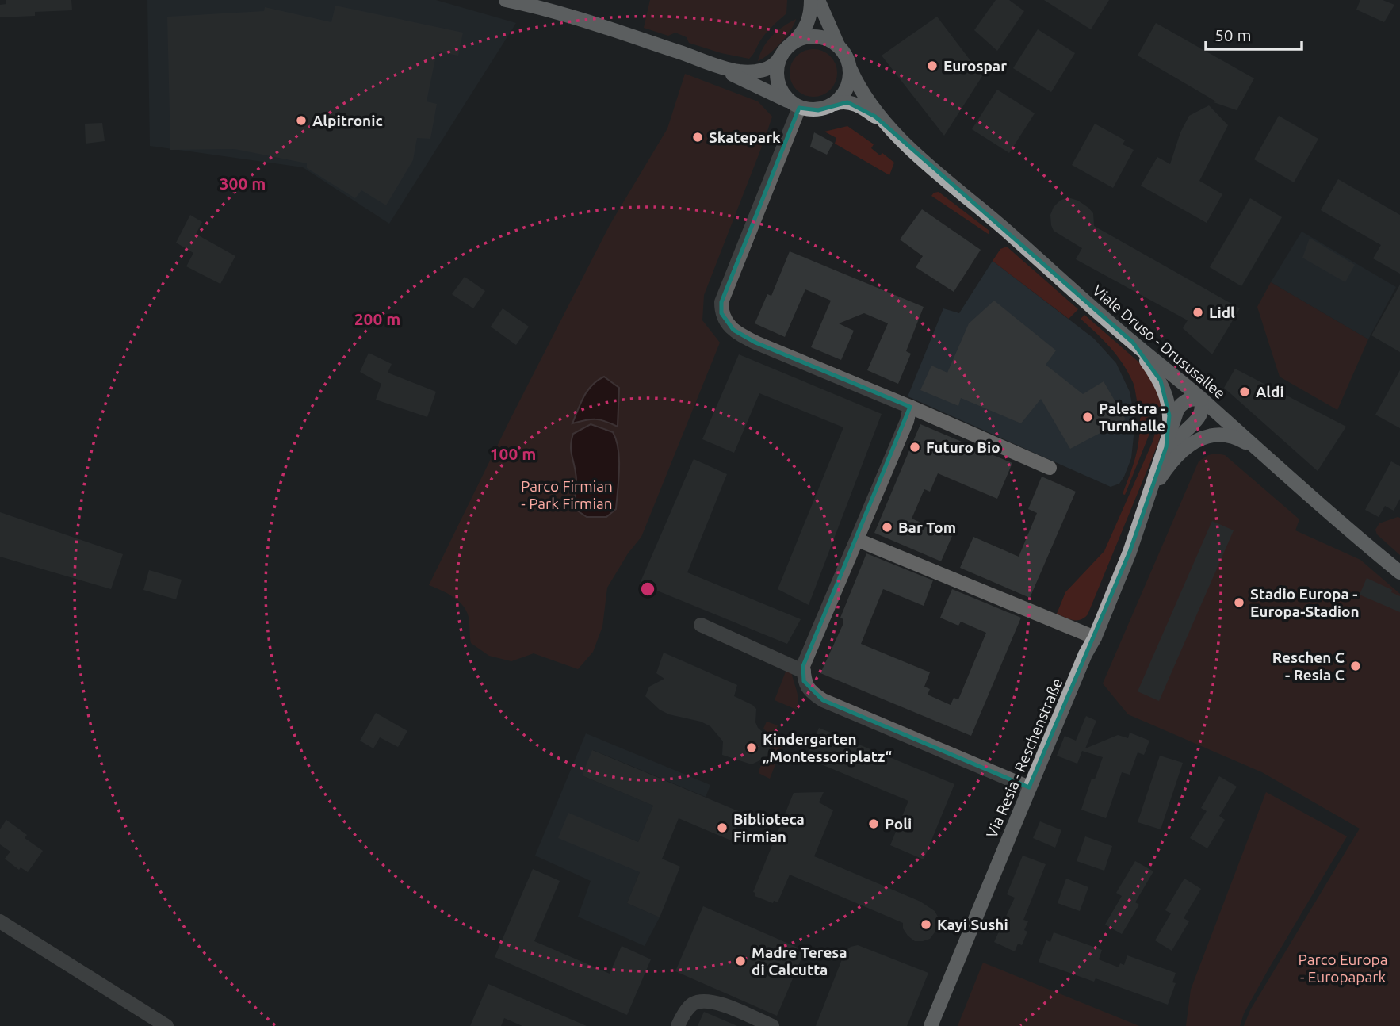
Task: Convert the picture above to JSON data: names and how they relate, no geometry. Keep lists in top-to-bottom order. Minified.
{"streets":{"main road":["Viale Druso - Drususallee","Via Resia - Reschenstraße"]},"crossings":[["Viale Druso - Drususallee","Via Resia - Reschenstraße"]],"parks":["Parco Firmian - Park Firmian","Parco Europa - Europapark"],"places":["Eurospar","Alpitronic","Skatepark","Lidl","Aldi","Palestra - Turnhalle","Futuro Bio","Bar Tom","Stadio Europa - Europa-Stadion","Reschen C - Resia C","Kindergarten „Montessoriplatz“","Poli","Biblioteca Firmian","Kayi Sushi","Madre Teresa di Calcutta"],"scale_bar":"50 m","rings":["300 m","200 m","100 m"]}
